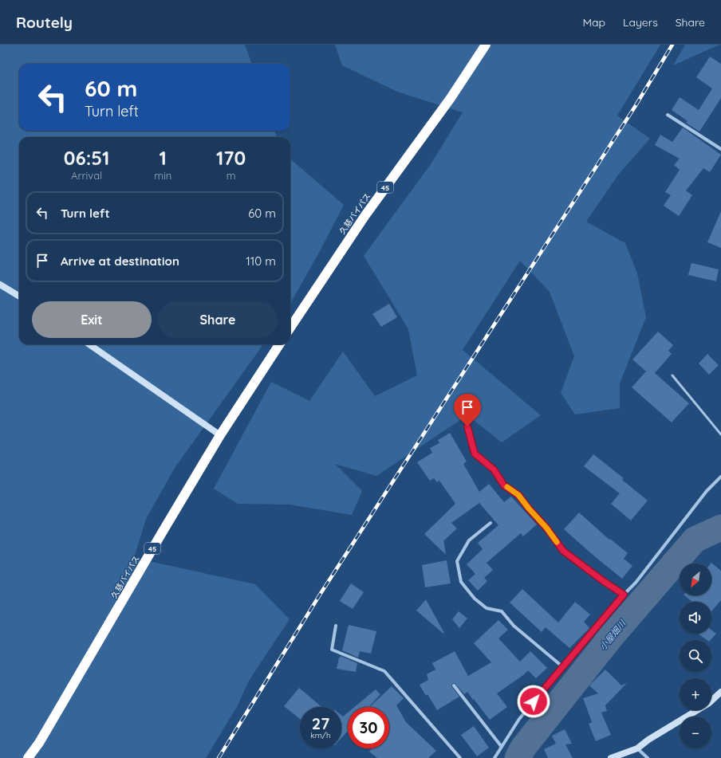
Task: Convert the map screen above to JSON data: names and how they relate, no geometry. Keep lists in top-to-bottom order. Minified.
{"streets":{"highway":["45","久慈バイパス"]},"water":["小屋畑川"],"north":"bottom left","page":{"header":"Routely","nav":["Map","Layers","Share"],"turn":["60 m","Turn left"],"eta":["06:51","Arrival","1","min","170","m"],"list":[{"name":"Turn left","value":"60 m"},{"name":"Arrive at destination","value":"110 m"}],"buttons":["Exit","Share"],"map_buttons":["+","−"],"speed":"27 km/h","limit":"30"}}
